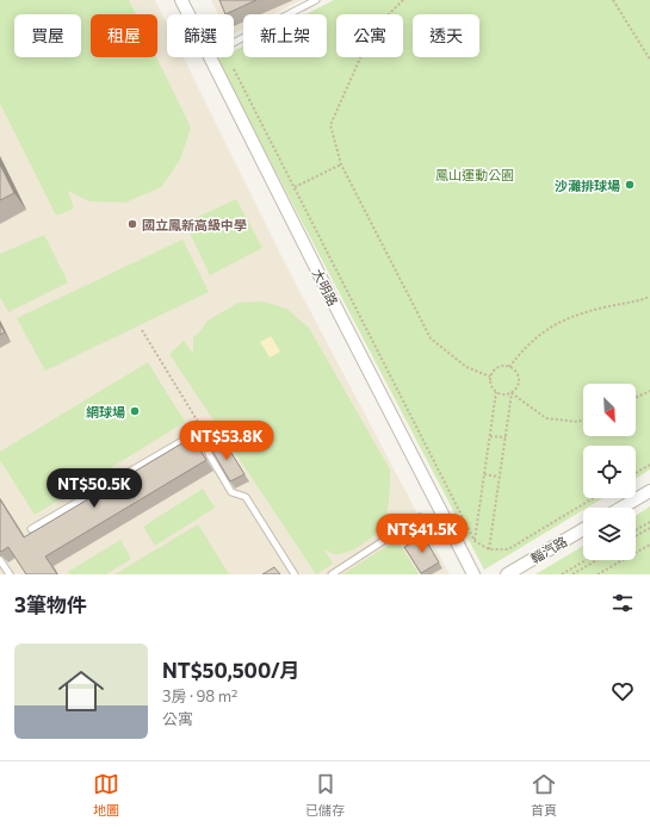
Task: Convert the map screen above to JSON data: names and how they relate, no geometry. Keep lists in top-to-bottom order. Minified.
{"streets":{"street":["大明路","輜汽路"]},"parks":["鳳山運動公園"],"places":["沙灘排球場","國立鳳新高級中學","網球場"],"north":"bottom right","page":{"chip":["買屋","租屋","篩選","新上架","公寓","透天"],"price":["NT$53.8K","NT$50.5K","NT$41.5K"],"heading":"3筆物件","list":[{"name":"NT$50,500/月","note":"3房 · 98 m² · 公寓"}],"tabs":["地圖","已儲存","首頁"]}}
